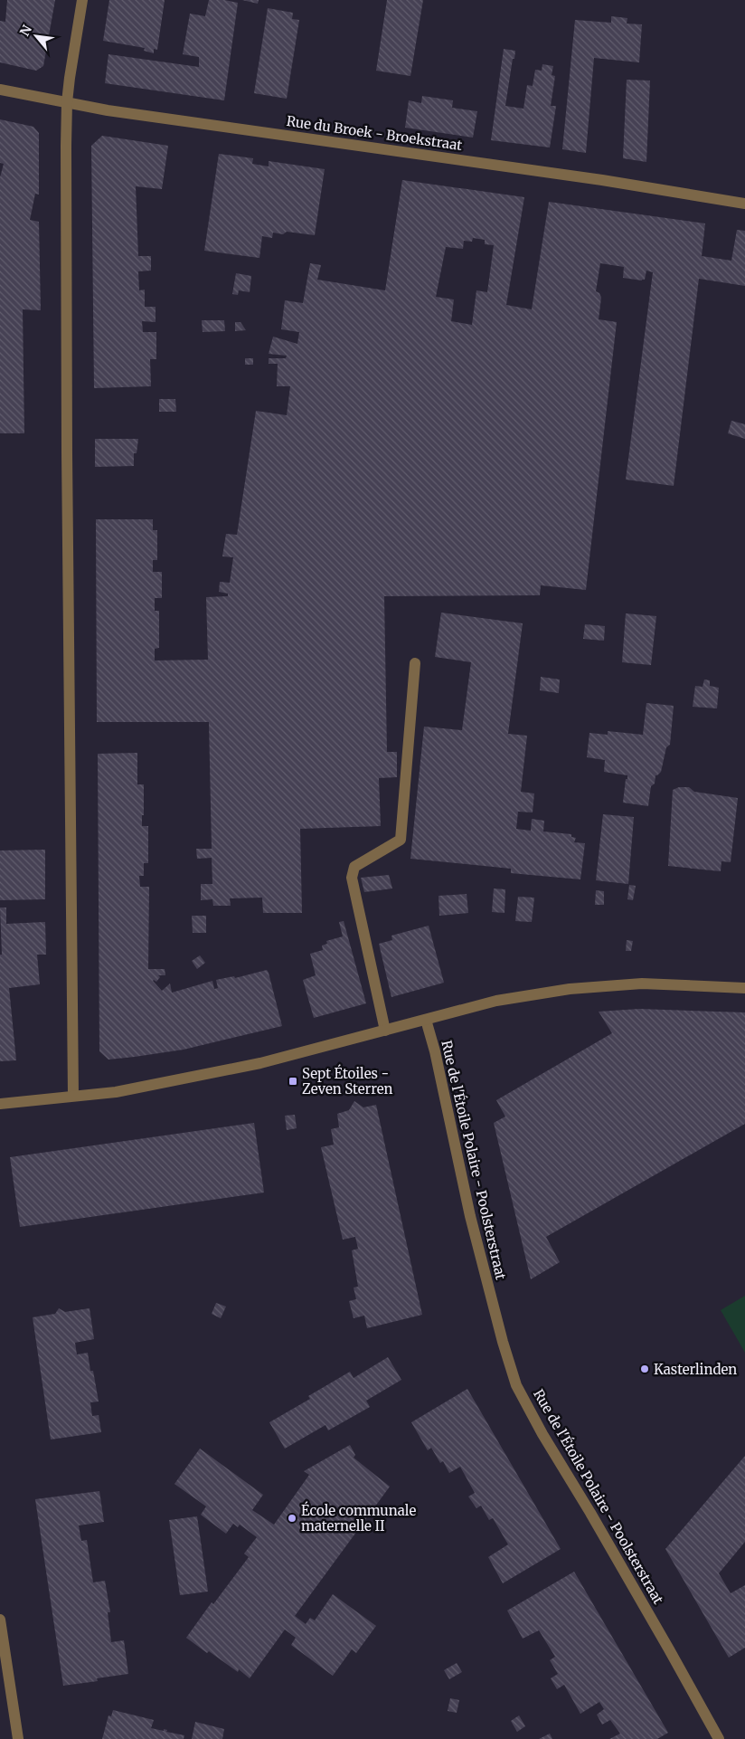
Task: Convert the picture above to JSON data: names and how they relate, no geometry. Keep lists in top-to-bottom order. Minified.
{"streets":{"street":["Rue du Broek - Broekstraat","Rue de l'Étoile Polaire - Poolsterstraat"]},"places":{"transit":["Sept Étoiles - Zeven Sterren"],"other":["Kasterlinden","École communale maternelle II"]},"north":"top left"}
